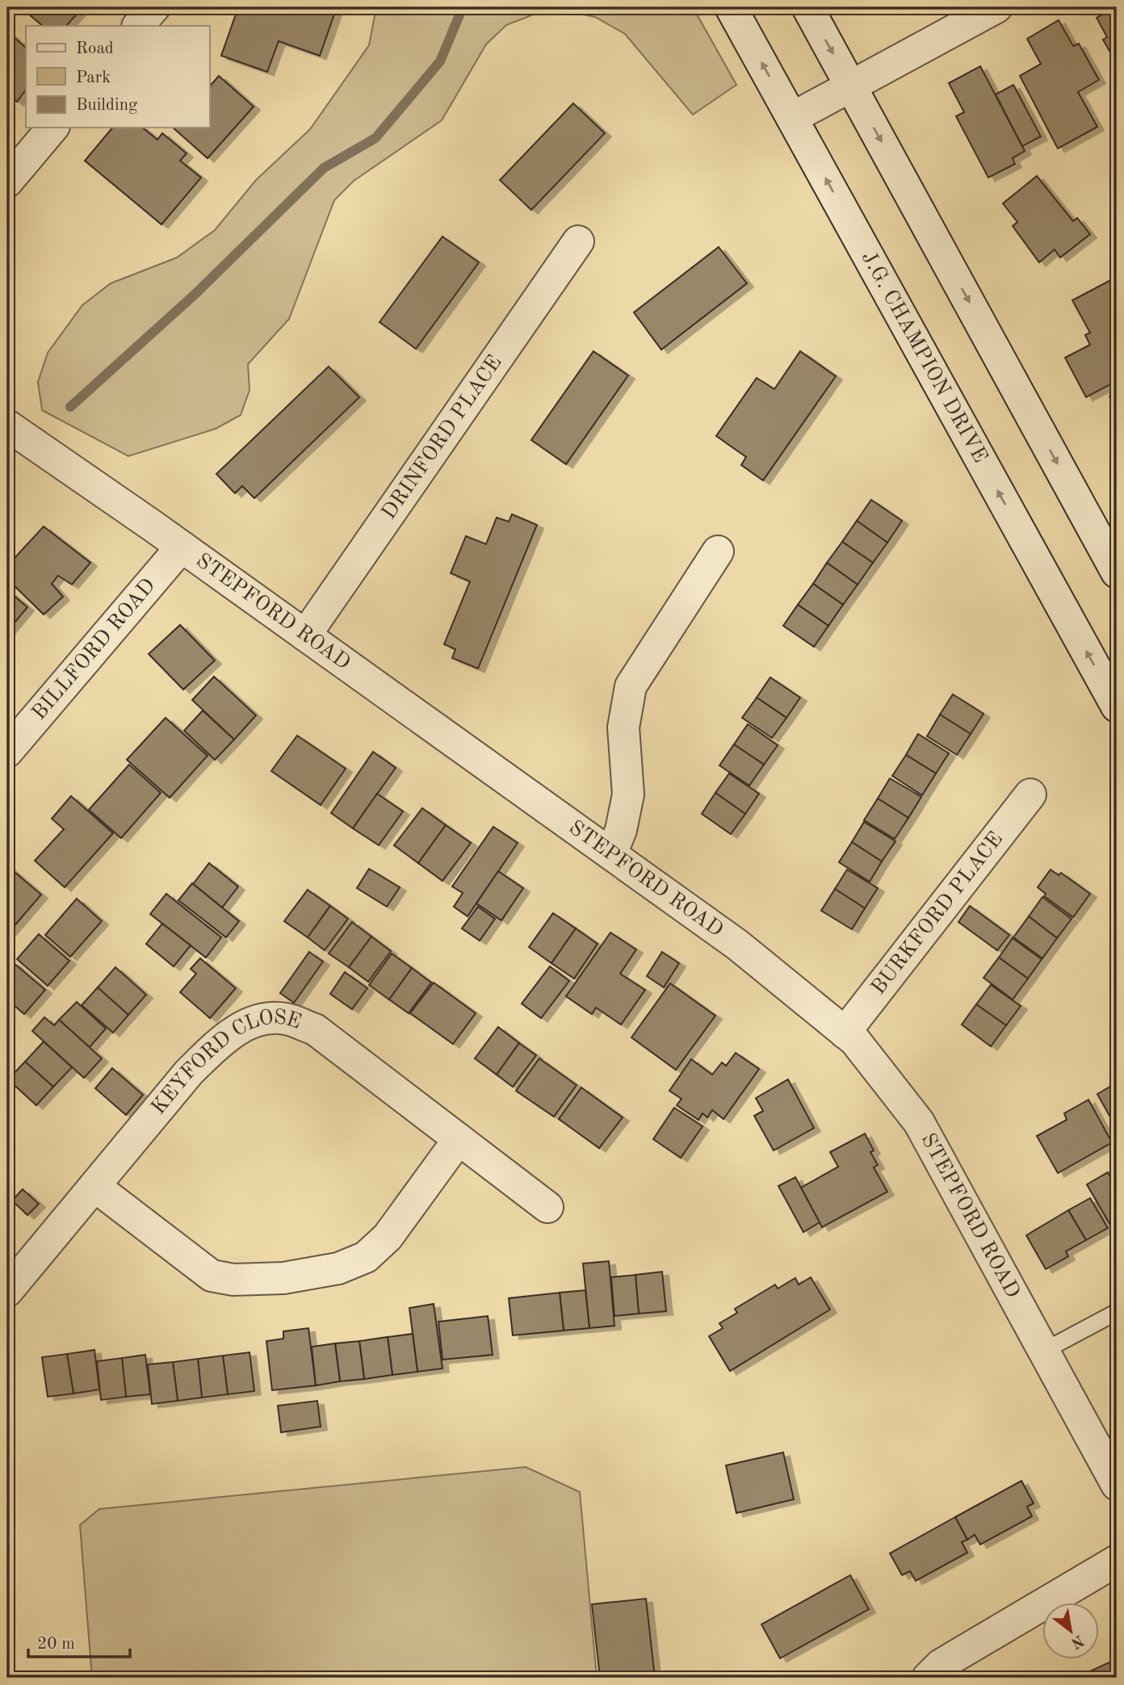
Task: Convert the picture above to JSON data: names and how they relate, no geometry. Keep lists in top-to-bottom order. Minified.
{"streets":{"street":["J.G. CHAMPION DRIVE","DRINFORD PLACE","STEPFORD ROAD","BILLFORD ROAD","BURKFORD PLACE","KEYFORD CLOSE"]},"crossings":[["DRINFORD PLACE","STEPFORD ROAD"],["STEPFORD ROAD","BILLFORD ROAD"],["STEPFORD ROAD","BURKFORD PLACE"]],"legend":["Road","Park","Building"],"scale_bar":"20 m","north":"bottom right"}
